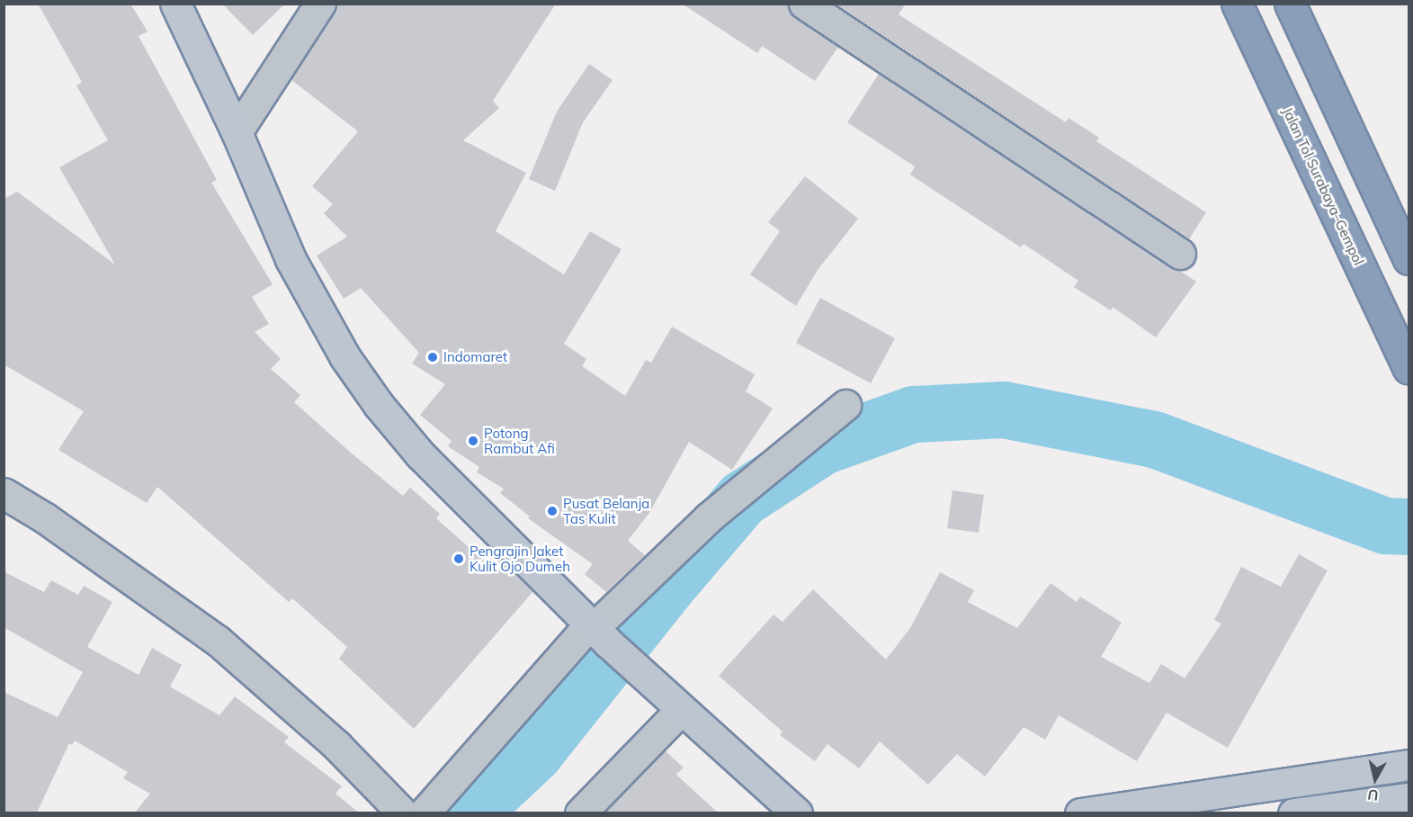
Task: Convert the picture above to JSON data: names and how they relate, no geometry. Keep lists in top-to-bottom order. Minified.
{"streets":{"highway":["Jalan Tol Surabaya–Gempol"]},"places":["Indomaret","Potong Rambut Afi","Pusat Belanja Tas Kulit","Pengrajin Jaket Kulit Ojo Dumeh"],"north":"bottom"}
